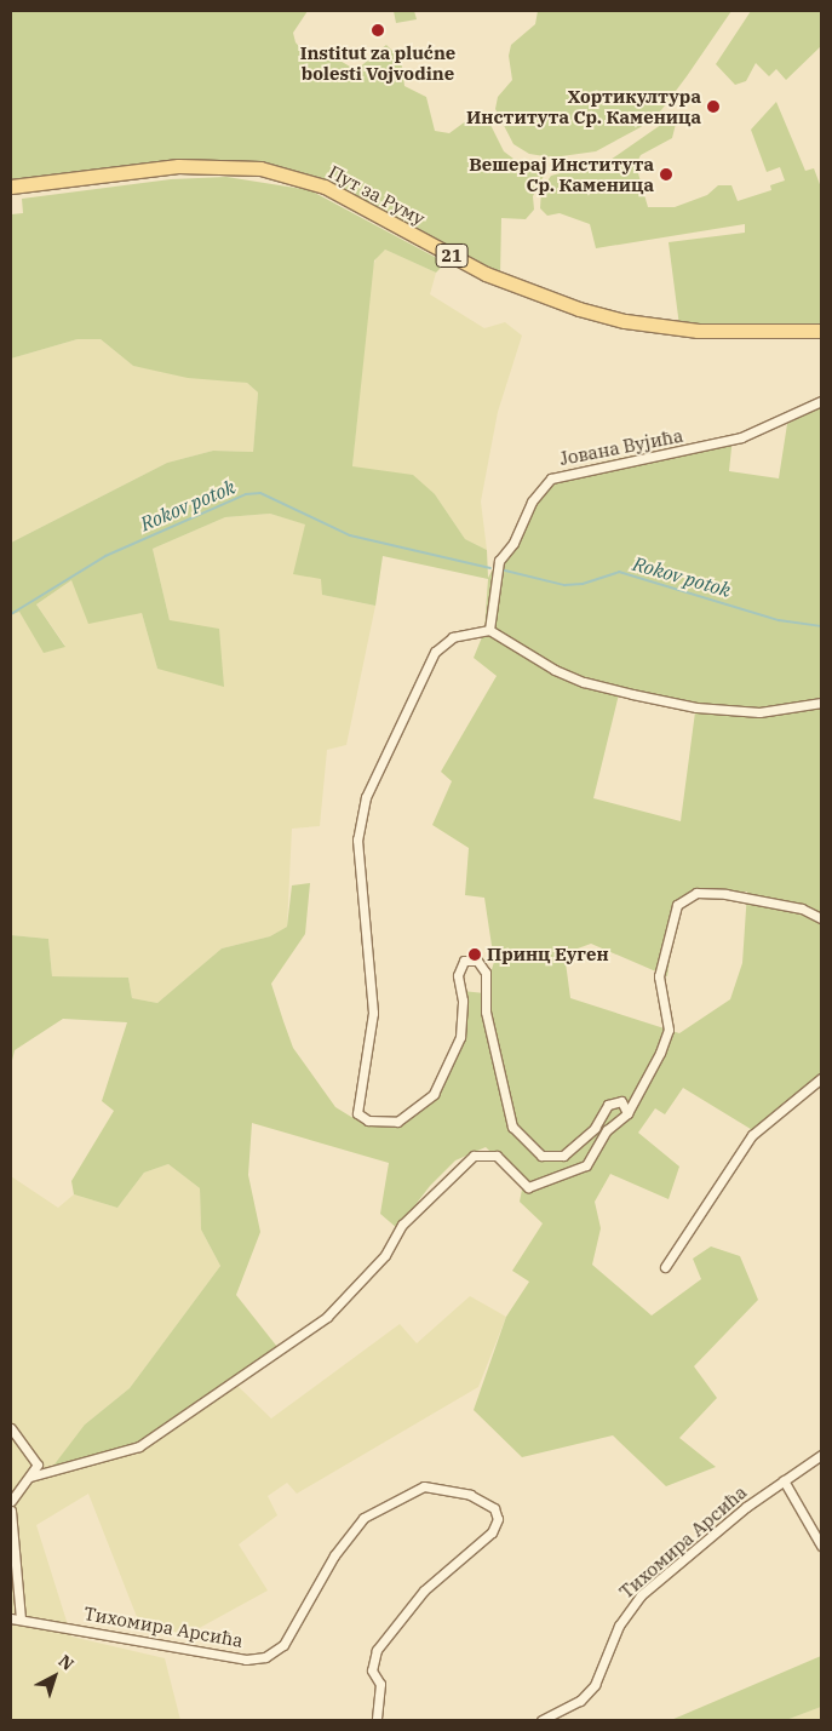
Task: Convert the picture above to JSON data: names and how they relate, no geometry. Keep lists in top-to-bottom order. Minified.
{"streets":{"main road":["Пут за Руму","21"],"street":["Јована Вујића","Тихомира Арсића"]},"water":["Rokov potok"],"places":["Institut za plućne bolesti Vojvodine","Хортикултура Института Ср. Каменица","Вешерај Института Ср. Каменица","Принц Еуген"],"north":"top right"}
